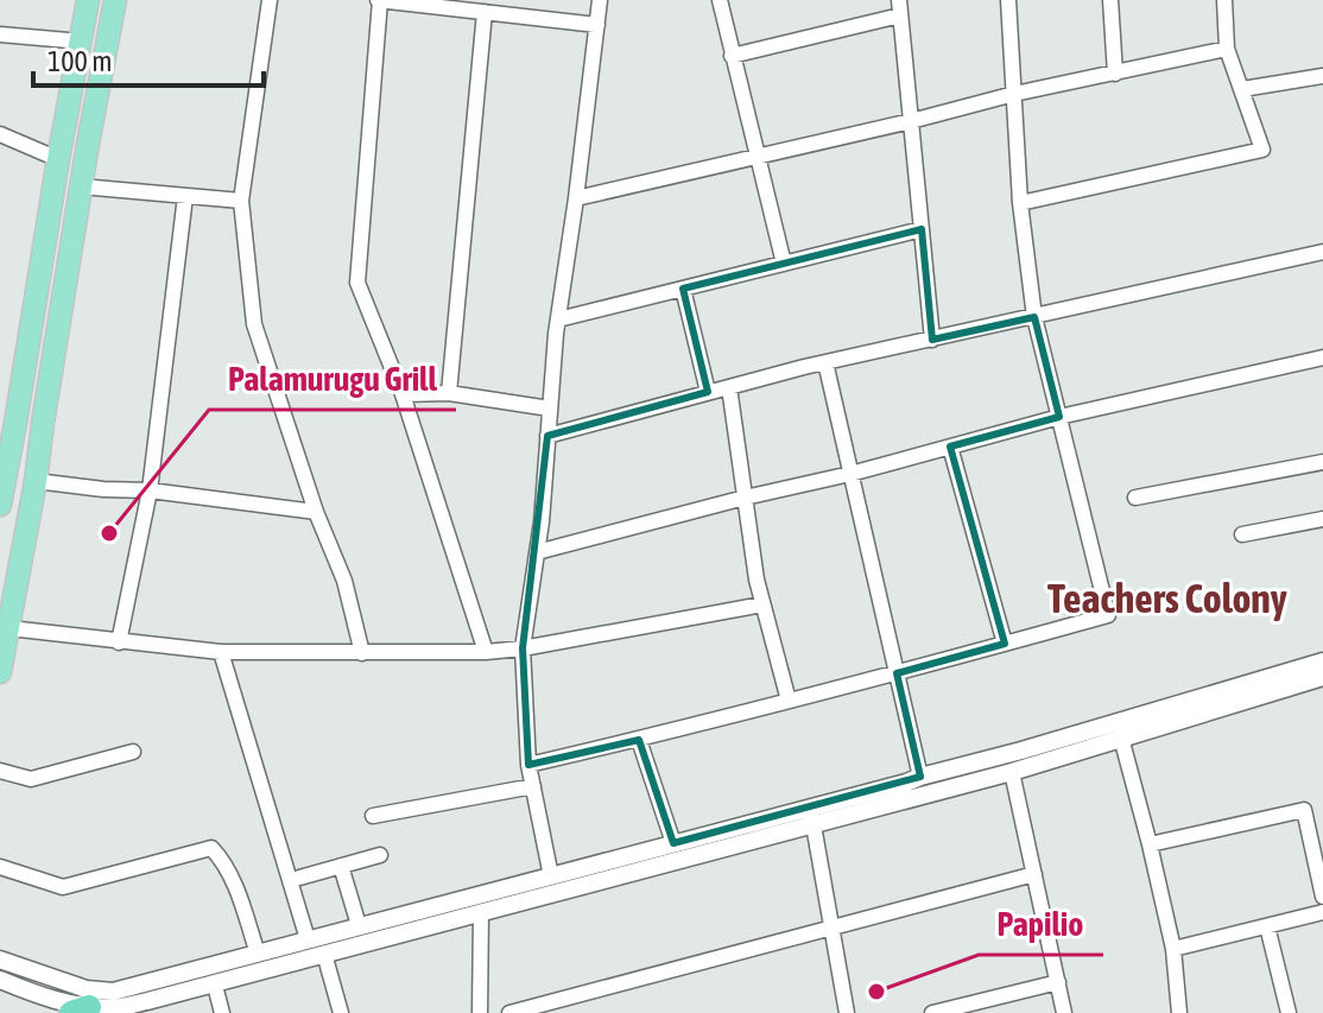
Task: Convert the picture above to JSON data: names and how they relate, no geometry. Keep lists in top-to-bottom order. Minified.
{"districts":["Teachers Colony"],"places":["Palamurugu Grill","Papilio"],"scale_bar":"100 m"}
